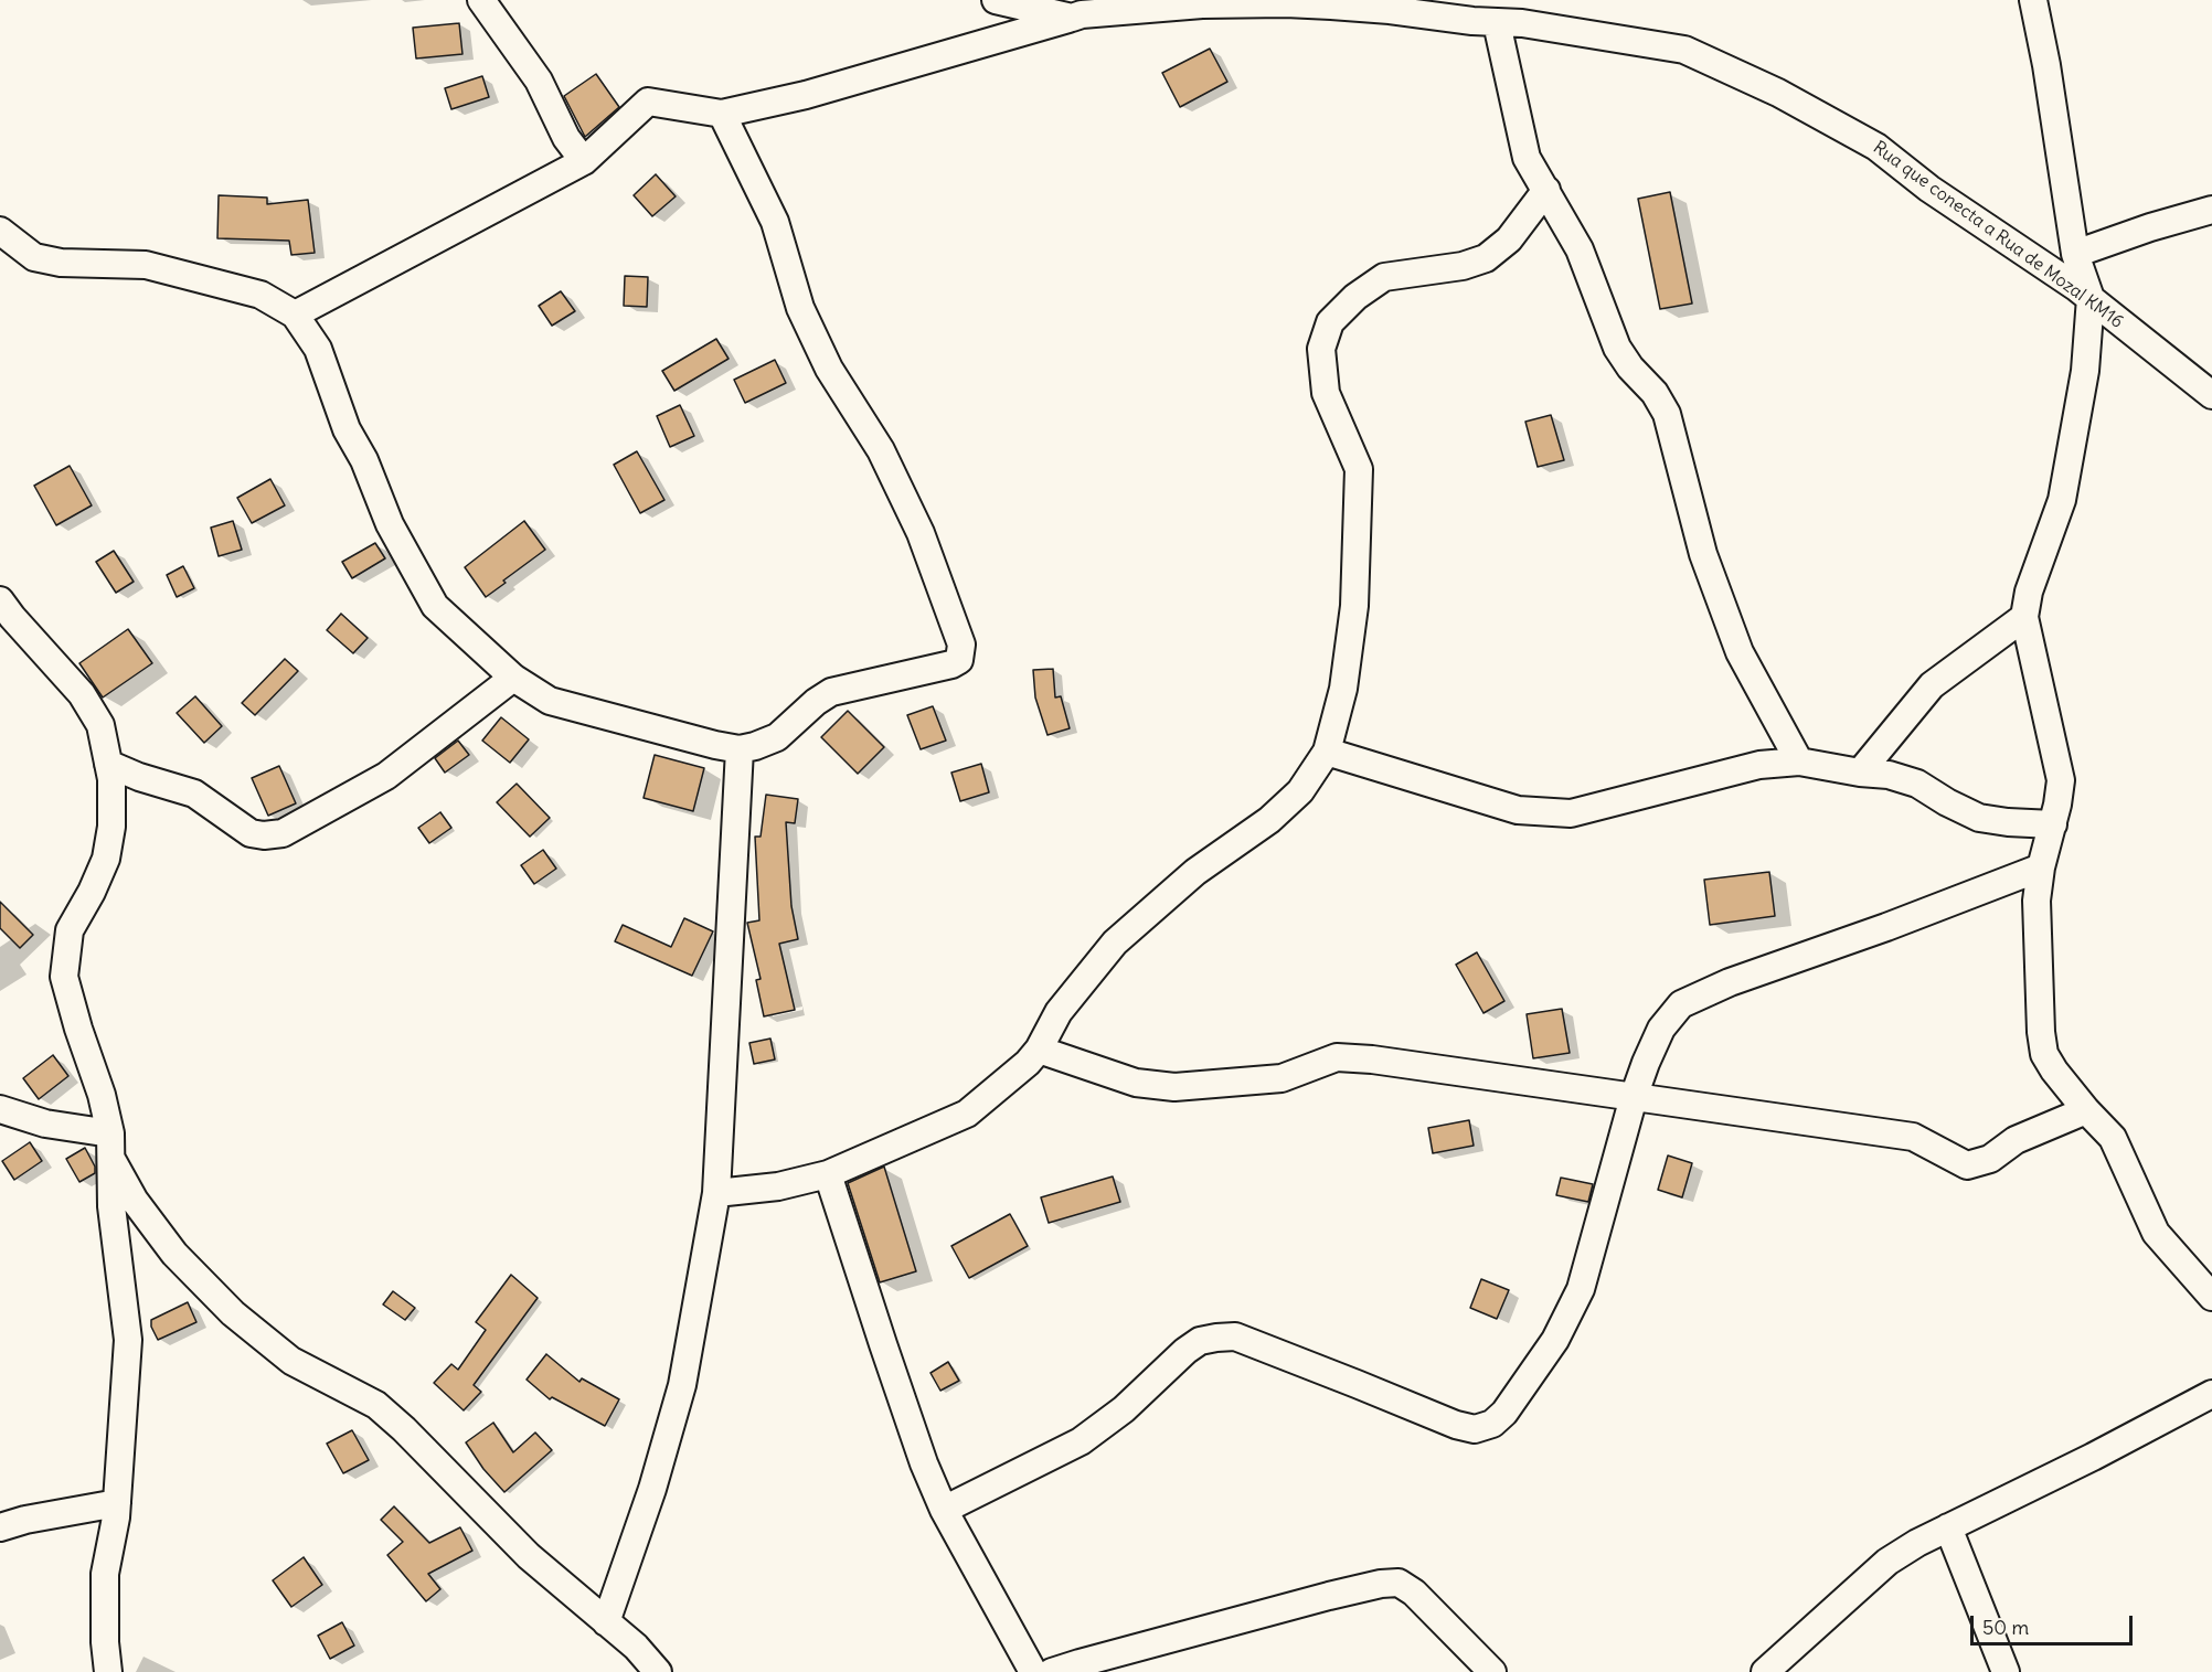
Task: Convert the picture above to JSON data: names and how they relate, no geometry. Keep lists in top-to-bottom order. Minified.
{"streets":{"street":["Rua que conecta a Rua de Mozal KM16"]},"scale_bar":"50 m"}
